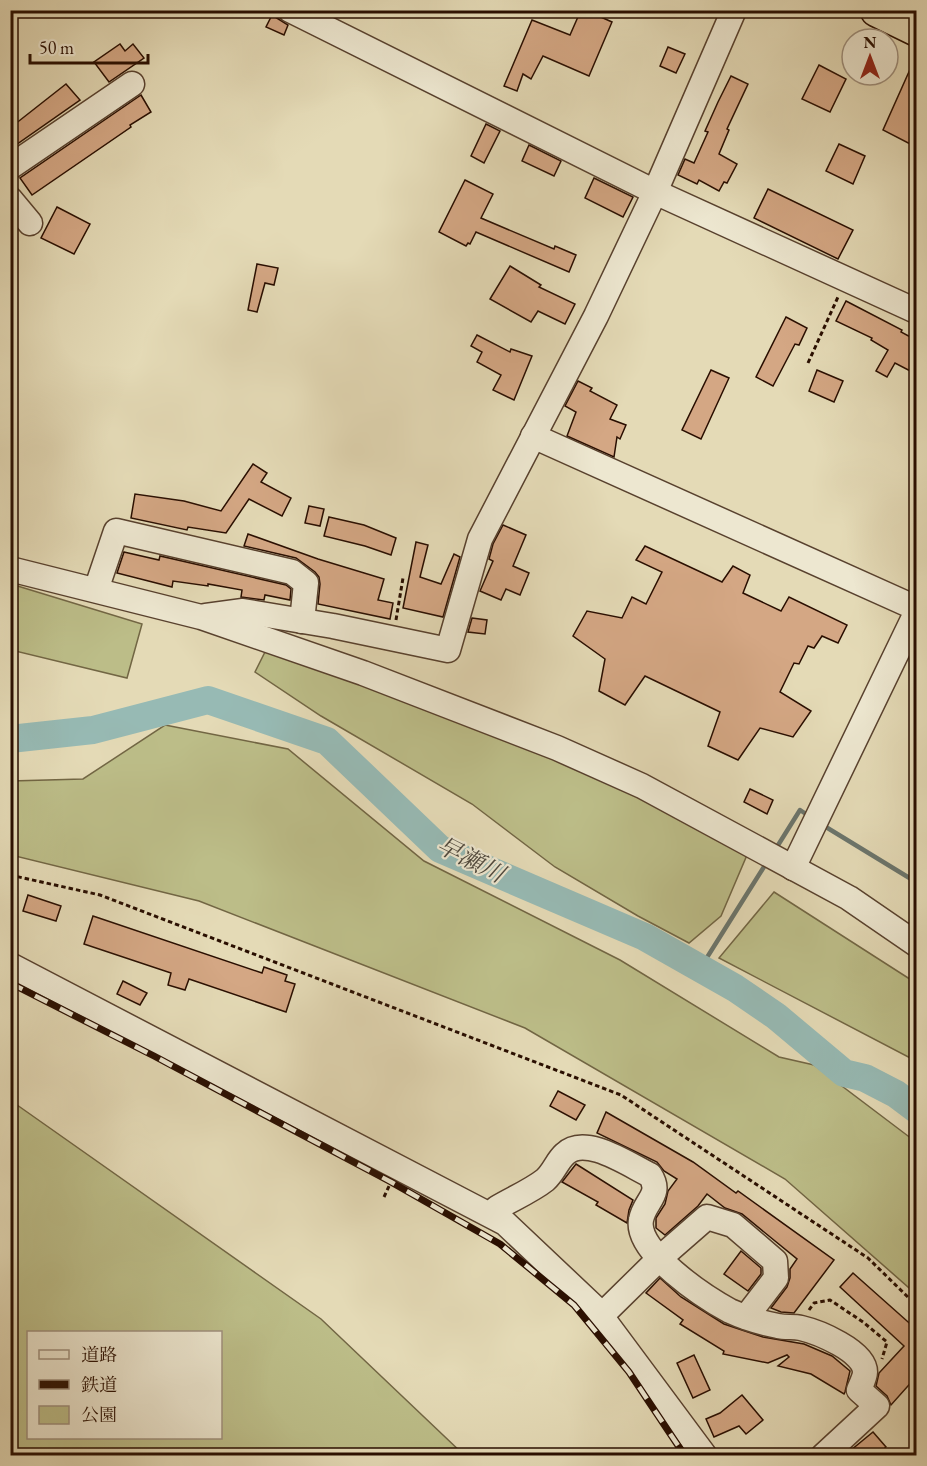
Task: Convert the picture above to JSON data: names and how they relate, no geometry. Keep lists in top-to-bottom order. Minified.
{"water":["早瀬川"],"legend":["道路","鉄道","公園"],"scale_bar":"50 m","north":"top"}
